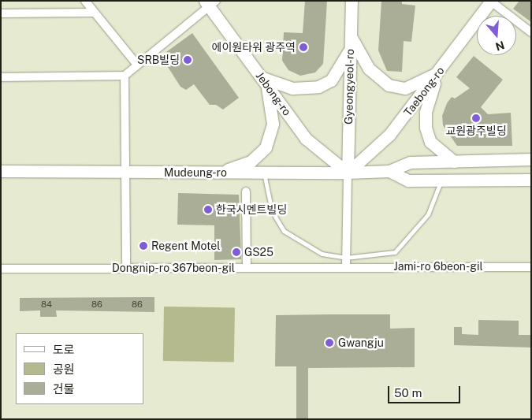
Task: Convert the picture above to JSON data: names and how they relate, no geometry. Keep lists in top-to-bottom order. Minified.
{"streets":{"street":["Gyeongyeol-ro","Taebong-ro","Jebong-ro","Mudeung-ro","Jami-ro 6beon-gil","Dongnip-ro 367beon-gil"]},"crossings":[["Gyeongyeol-ro","Taebong-ro"],["Gyeongyeol-ro","Jebong-ro"],["Gyeongyeol-ro","Mudeung-ro"],["Taebong-ro","Jebong-ro"],["Taebong-ro","Mudeung-ro"],["Jebong-ro","Mudeung-ro"],["Jami-ro 6beon-gil","Dongnip-ro 367beon-gil"]],"places":["에이원타워 광주역","SRB빌딩","교원광주빌딩","한국시멘트빌딩","Regent Motel","GS25","Gwangju"],"house_numbers":["84","86","86"],"legend":["도로","공원","건물"],"scale_bar":"50 m","north":"bottom"}
